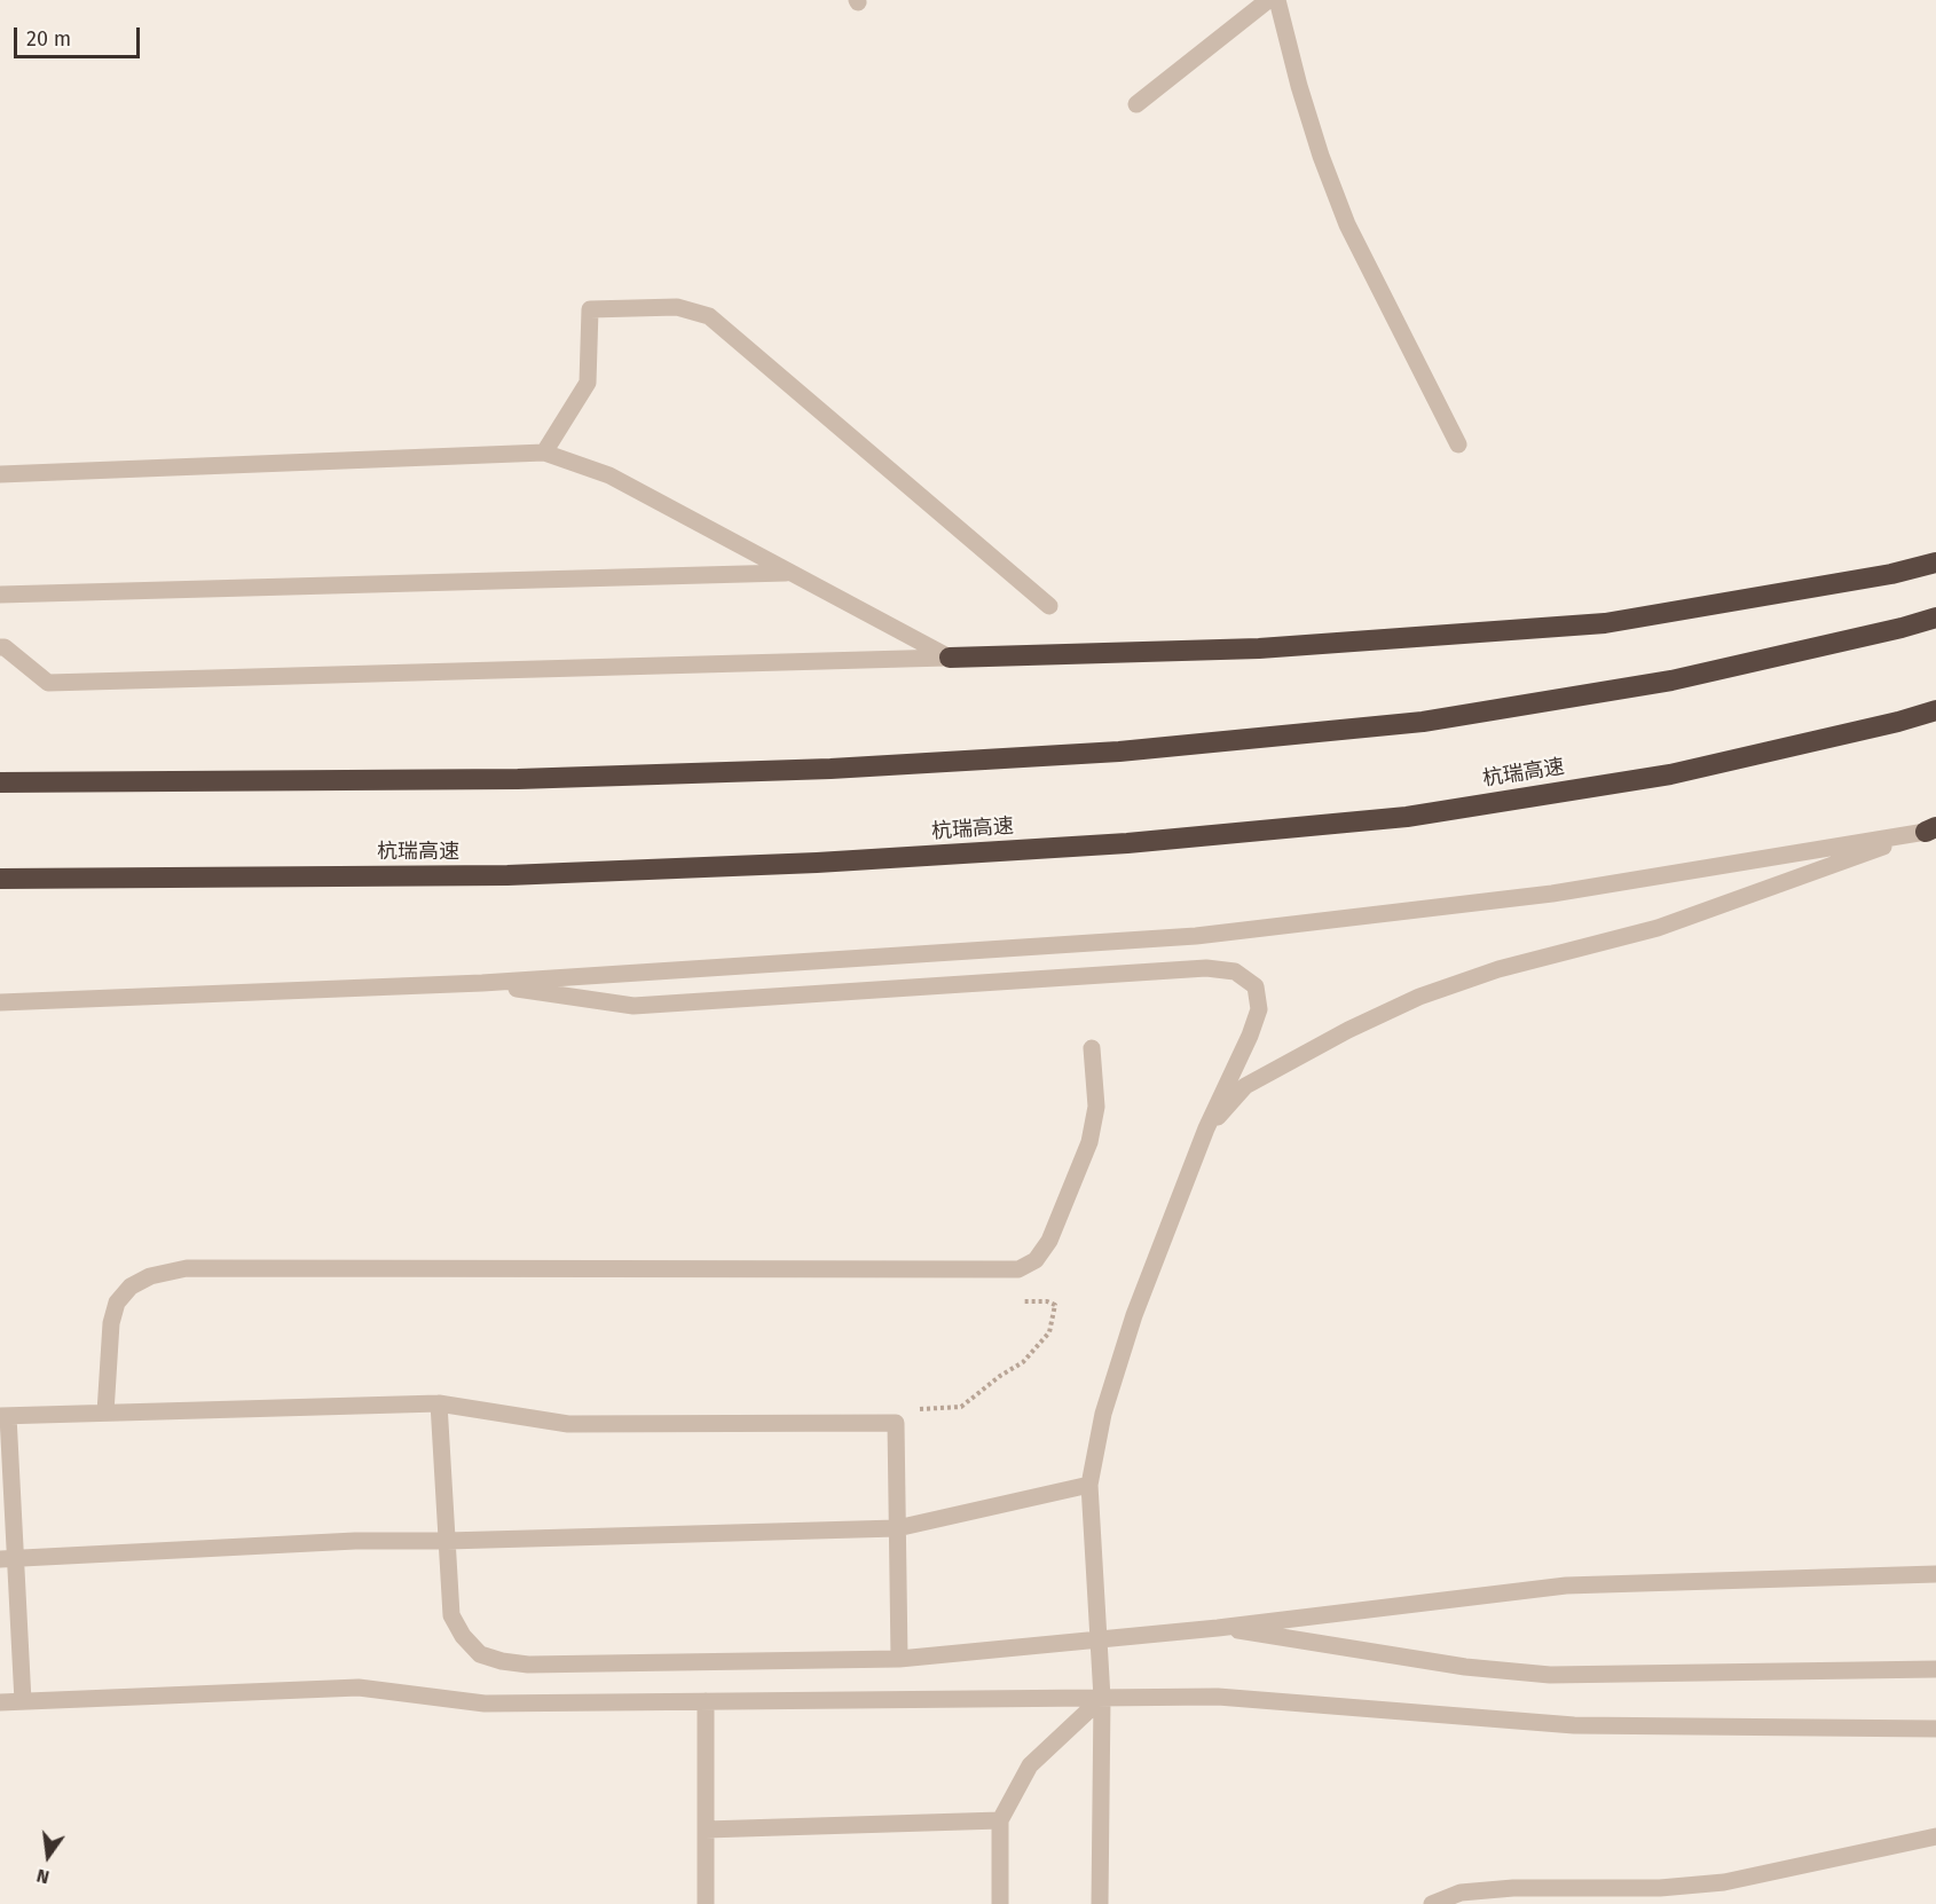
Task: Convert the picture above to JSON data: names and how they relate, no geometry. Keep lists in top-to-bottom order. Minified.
{"streets":{"highway":["杭瑞高速"]},"scale_bar":"20 m","north":"bottom"}
